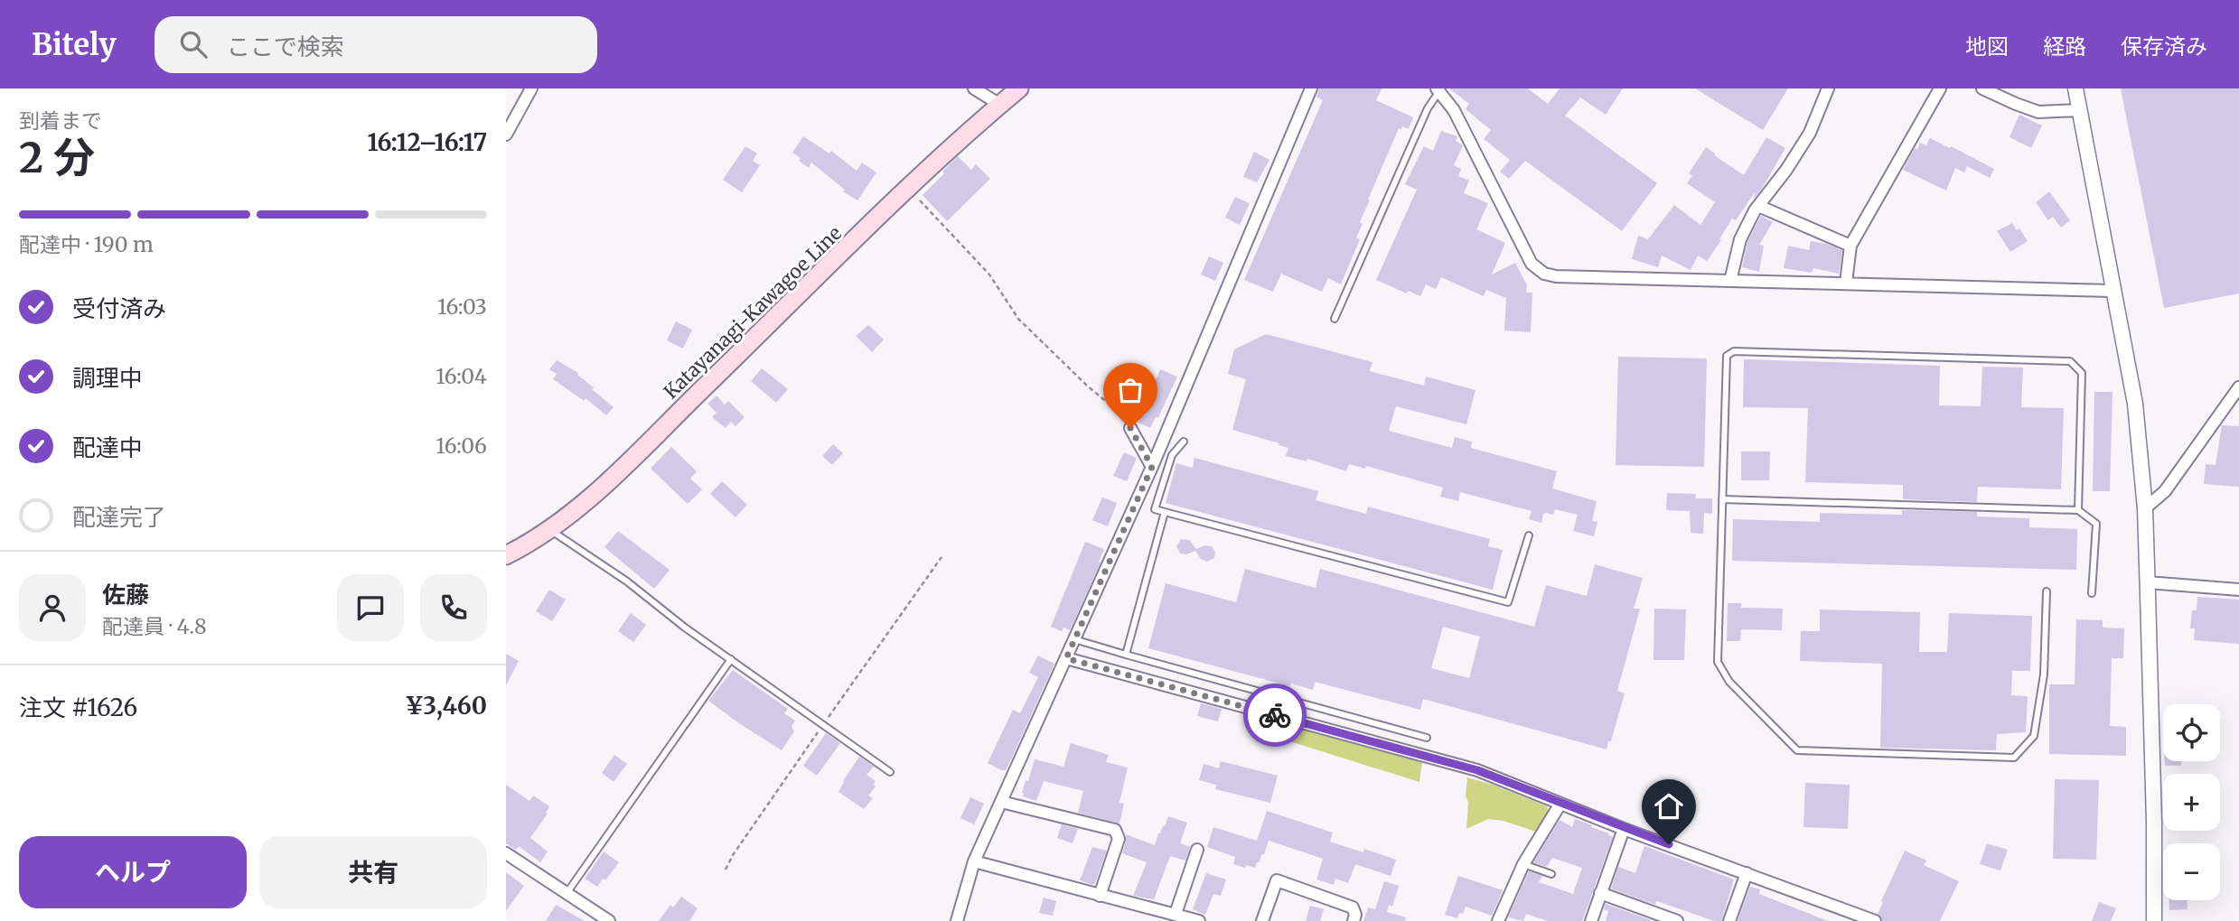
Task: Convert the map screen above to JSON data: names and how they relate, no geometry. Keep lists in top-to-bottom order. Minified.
{"streets":{"main road":["Katayanagi-Kawagoe Line"]},"page":{"header":"Bitely","search":"ここで検索","nav":["地図","経路","保存済み"],"heading":["2 分","到着まで","16:12–16:17"],"panel":["佐藤","配達員 · 4.8","注文 #1626","¥3,460"],"bar":"配達中 · 190 m","list":[["受付済み","16:03"],["調理中","16:04"],["配達中","16:06"],"配達完了"],"map_buttons":["+","−"],"buttons":["ヘルプ","共有"]}}
